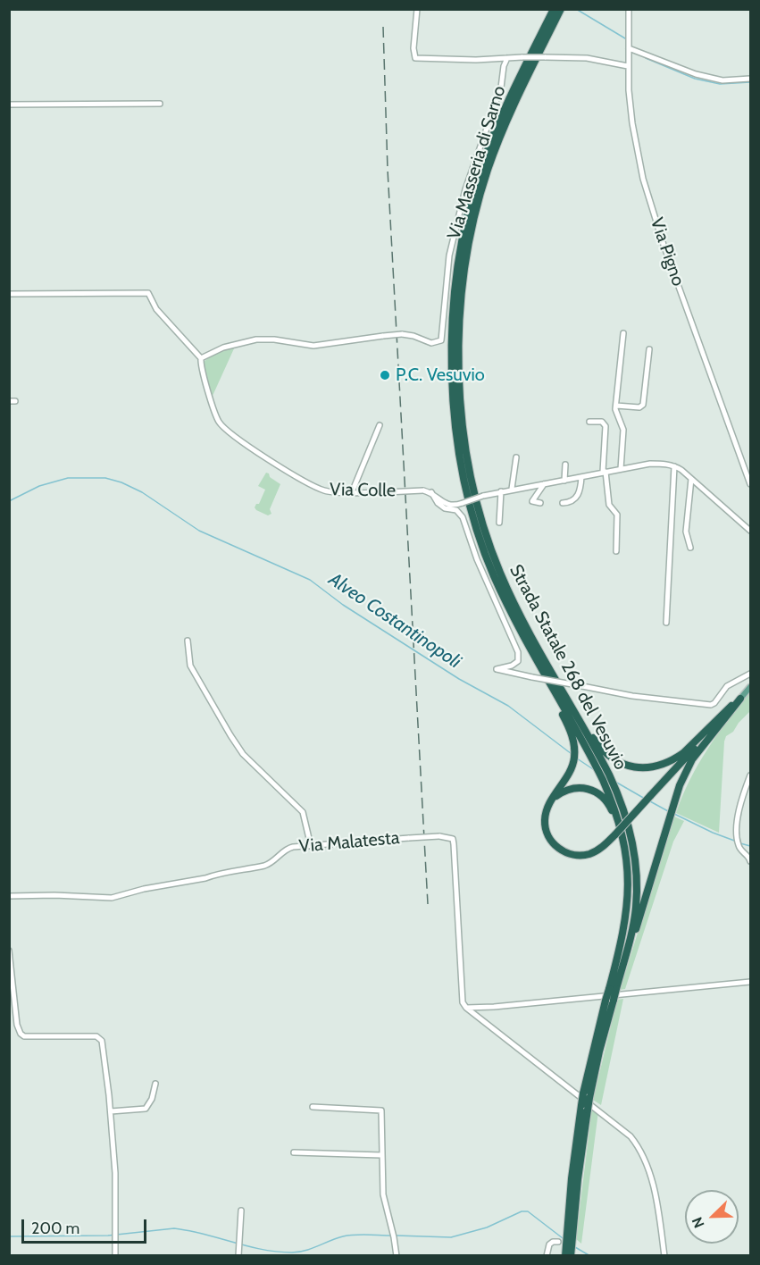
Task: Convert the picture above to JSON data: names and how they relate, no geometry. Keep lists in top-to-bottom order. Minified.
{"streets":{"highway":["Strada Statale 268 del Vesuvio"],"street":["Via Masseria di Sarno","Via Pigno","Via Colle","Via Malatesta"]},"crossings":[["Via Masseria di Sarno","Via Colle"]],"water":["Alveo Costantinopoli"],"places":["P.C. Vesuvio"],"scale_bar":"200 m","north":"bottom left"}
